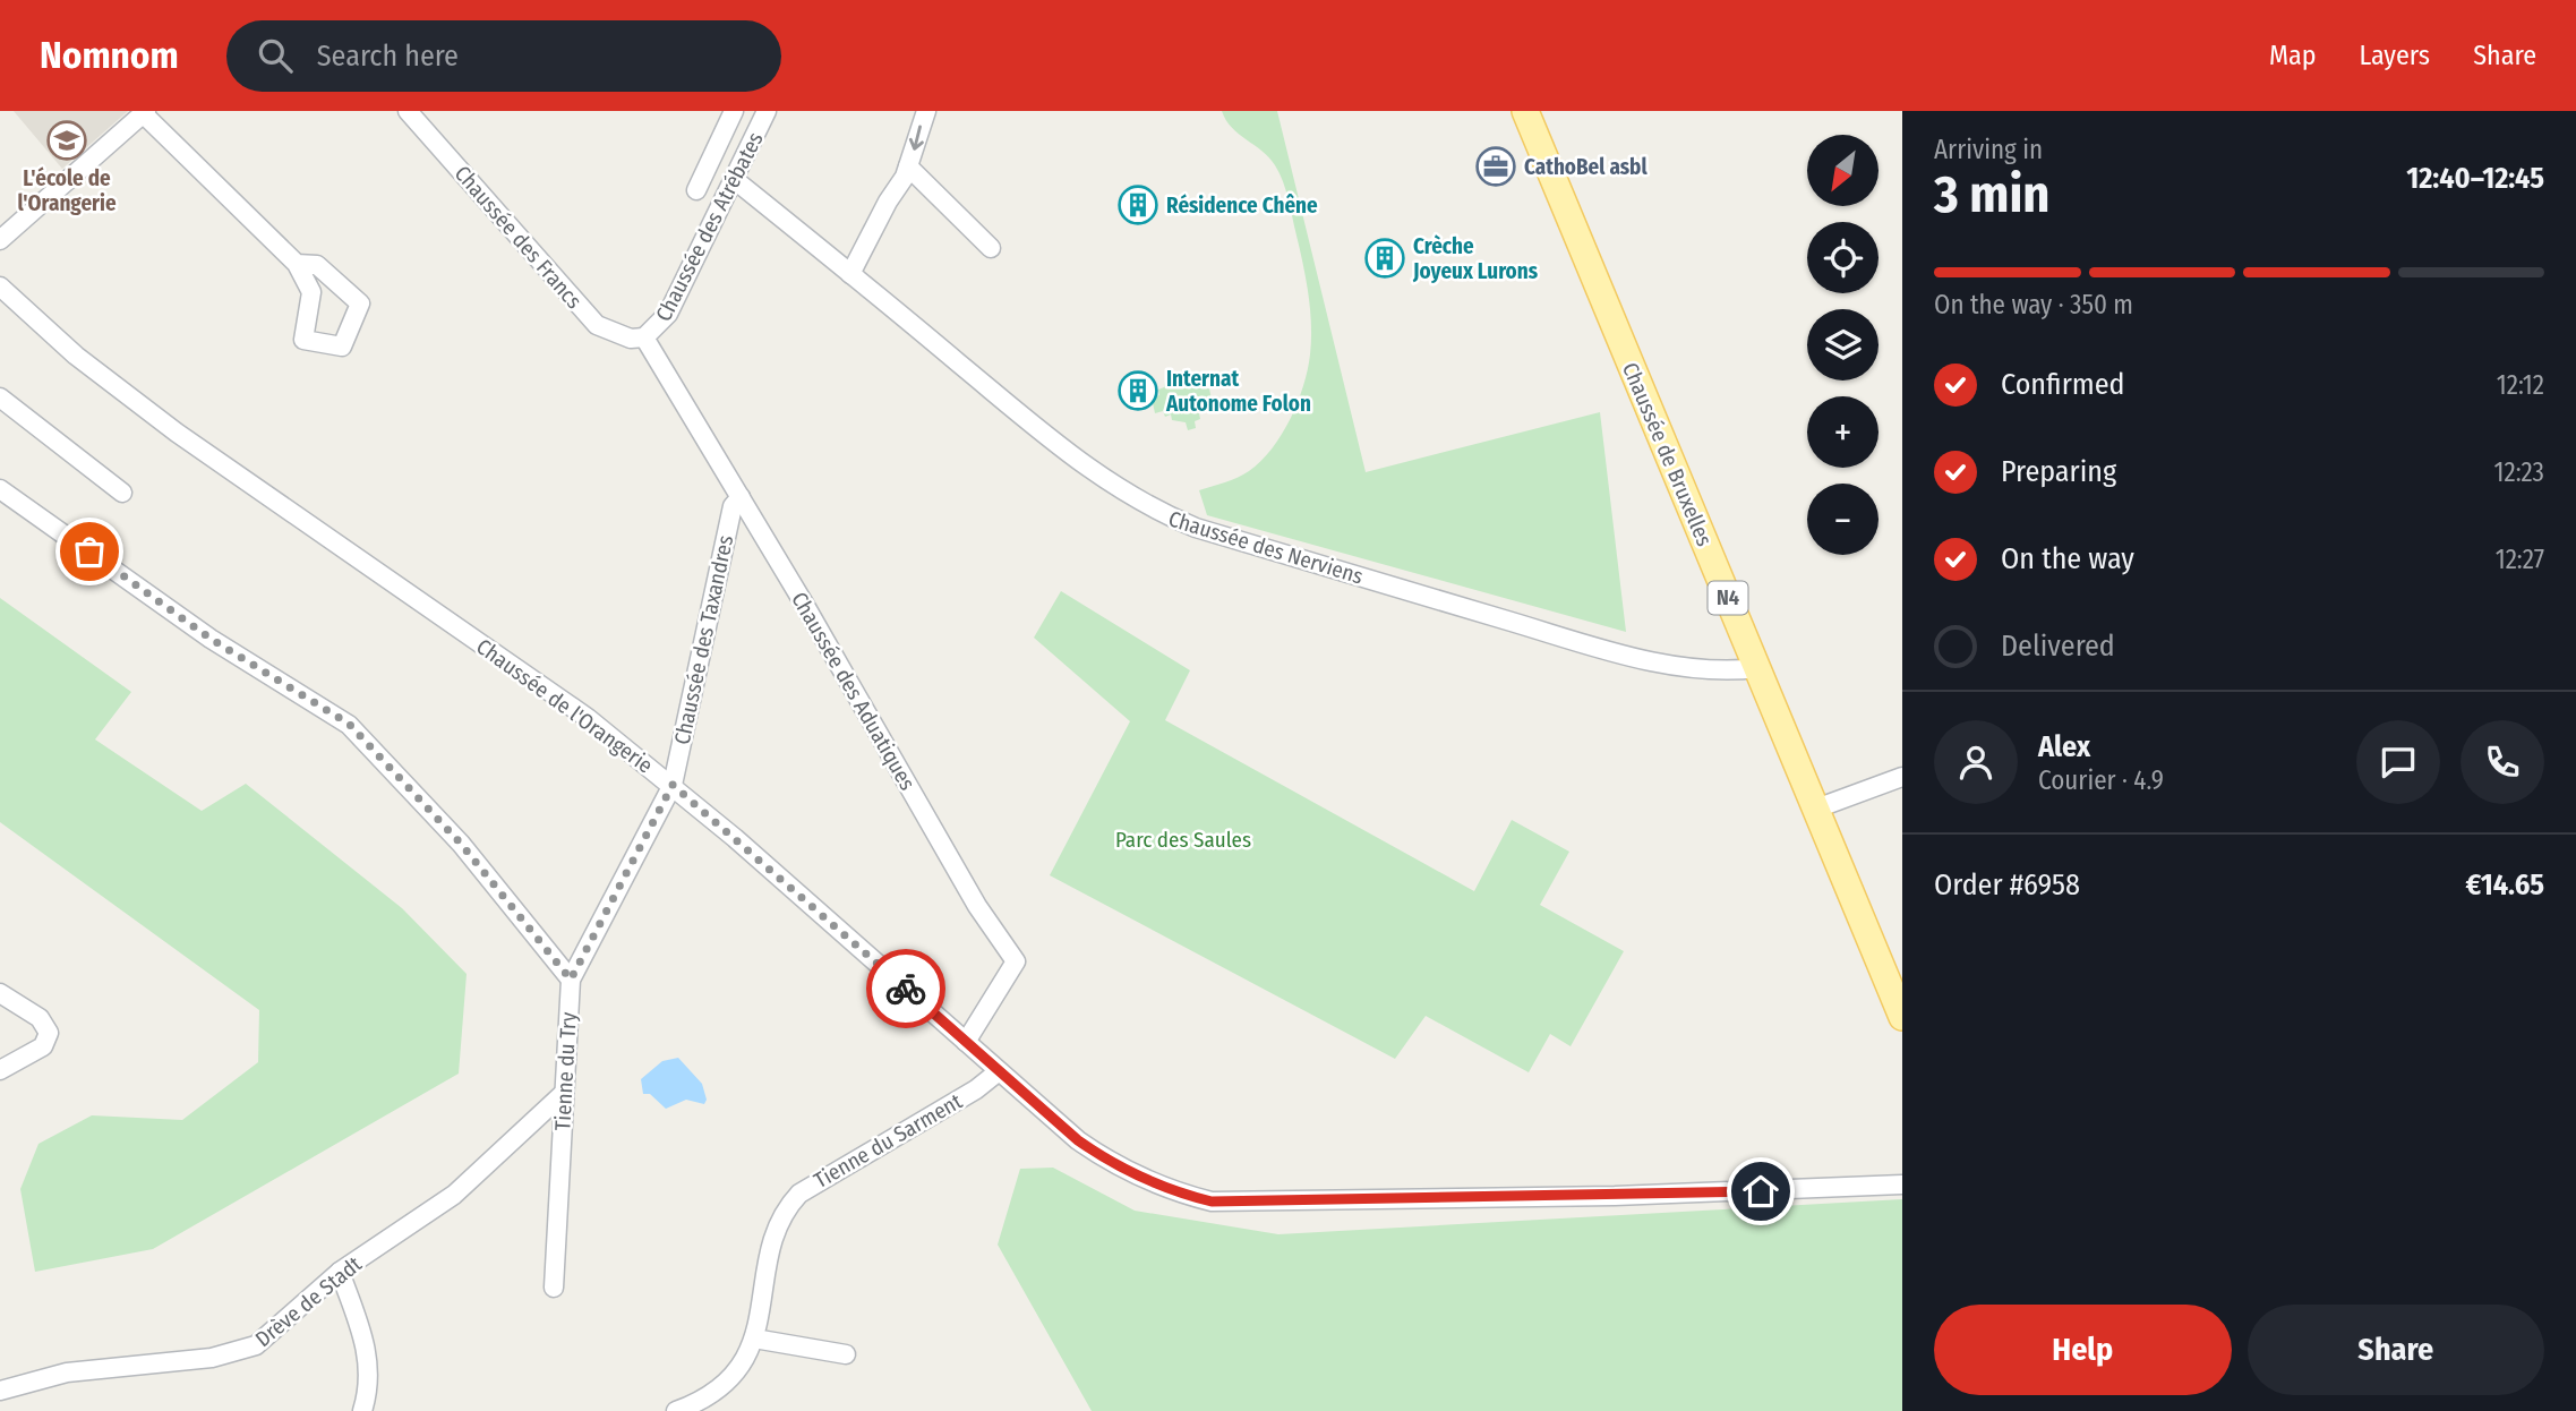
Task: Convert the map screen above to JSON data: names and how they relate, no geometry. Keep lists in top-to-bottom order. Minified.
{"streets":{"main road":["Chaussée de Bruxelles","N4"],"street":["Chaussée des Atrébates","Chaussée des Francs","Chaussée des Nerviens","Chaussée des Taxandres","Chaussée des Aduatiques","Chaussée de l'Orangerie","Tienne du Try","Tienne du Sarment","Drève de Stadt"]},"crossings":[["Chaussée des Atrébates","Chaussée des Francs"],["Chaussée des Atrébates","Chaussée des Nerviens"],["Chaussée des Atrébates","Chaussée des Aduatiques"],["Chaussée des Francs","Chaussée des Aduatiques"],["Chaussée de Bruxelles","Chaussée des Nerviens"],["Chaussée des Taxandres","Chaussée des Aduatiques"],["Chaussée des Taxandres","Chaussée de l'Orangerie"],["Chaussée des Taxandres","Tienne du Try"],["Chaussée des Aduatiques","Chaussée de l'Orangerie"],["Chaussée de l'Orangerie","Tienne du Try"],["Chaussée de l'Orangerie","Tienne du Sarment"],["Tienne du Try","Drève de Stadt"]],"parks":["Parc des Saules"],"places":{"school or university":["L'école de l'Orangerie"],"office":["CathoBel asbl"],"building":["Résidence Chêne","Crèche Joyeux Lurons","Internat Autonome Folon"]},"north":"bottom left","page":{"header":"Nomnom","search":"Search here","nav":["Map","Layers","Share"],"heading":["3 min","Arriving in","12:40–12:45"],"panel":["Alex","Courier · 4.9","Order #6958","€14.65"],"map_buttons":["+","−"],"bar":"On the way · 350 m","list":[["Confirmed","12:12"],["Preparing","12:23"],["On the way","12:27"],"Delivered"],"buttons":["Help","Share"]}}
